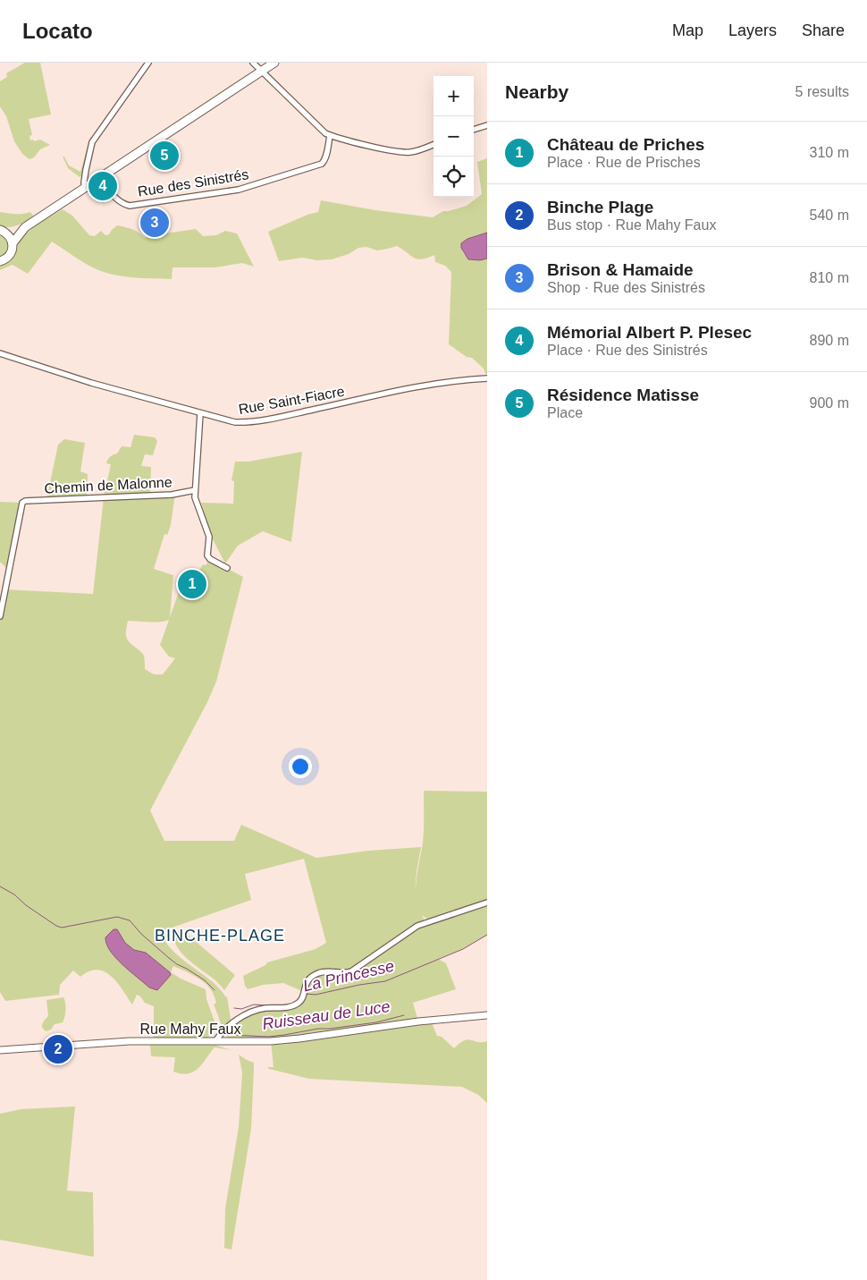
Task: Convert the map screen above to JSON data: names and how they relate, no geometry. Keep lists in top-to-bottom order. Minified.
{"streets":{"street":["Rue des Sinistrés","Rue Saint-Fiacre","Chemin de Malonne","Rue Mahy Faux"]},"districts":["BINCHE-PLAGE"],"water":["La Princesse","Ruisseau de Luce"],"page":{"header":"Locato","nav":["Map","Layers","Share"],"heading":["Nearby","5 results"],"map_buttons":["+","−"],"list":[{"mark":"1","name":"Château de Priches","note":"Place · Rue de Prisches","value":"310 m"},{"mark":"2","name":"Binche Plage","note":"Bus stop · Rue Mahy Faux","value":"540 m"},{"mark":"3","name":"Brison & Hamaide","note":"Shop · Rue des Sinistrés","value":"810 m"},{"mark":"4","name":"Mémorial Albert P. Plesec","note":"Place · Rue des Sinistrés","value":"890 m"},{"mark":"5","name":"Résidence Matisse","note":"Place","value":"900 m"}],"pins":["5","4","3","1","2"]}}
